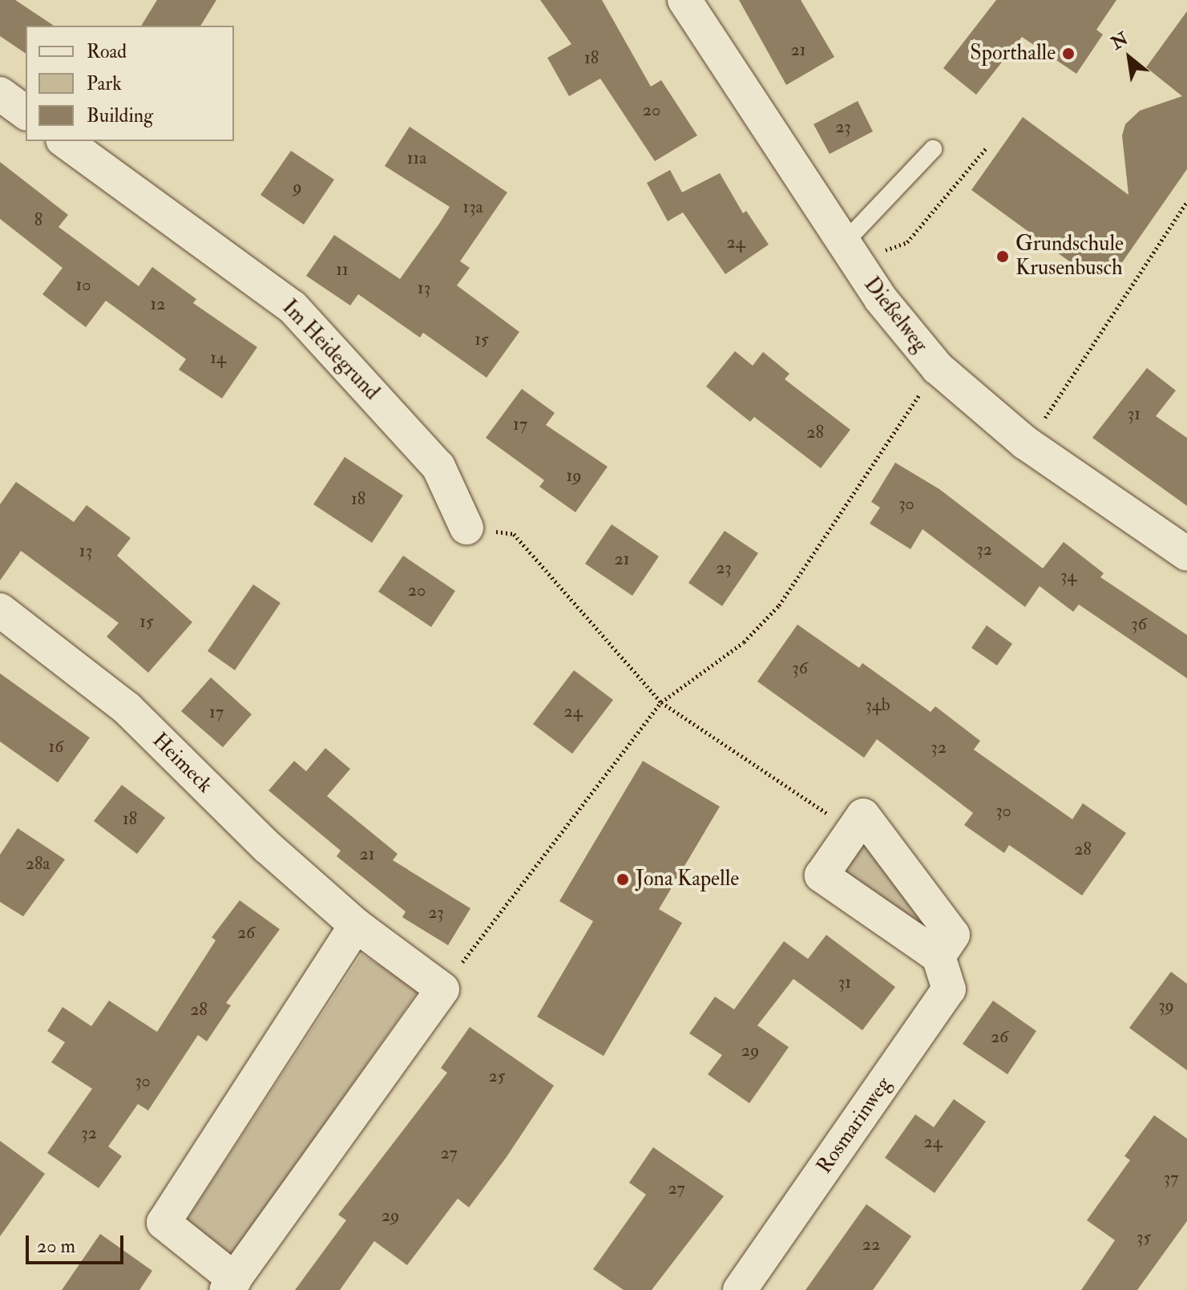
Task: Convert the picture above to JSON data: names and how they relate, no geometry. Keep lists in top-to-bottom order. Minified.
{"streets":{"street":["Dießelweg","Im Heidegrund","Heimeck","Rosmarinweg"]},"places":["Sporthalle","Grundschule Krusenbusch","Jona Kapelle"],"house_numbers":["21","18","20","23","11a","9","13a","8","24","11","10","13","12","15","14","31","17","28","19","18","30","32","13","21","23","34","20","15","36","36","34b","24","17","16","32","30","18","28","21","28a","23","26","31","39","28","26","29","25","30","32","24","27","37","27","29","35","22"],"legend":["Road","Park","Building"],"scale_bar":"20 m","north":"top left"}
